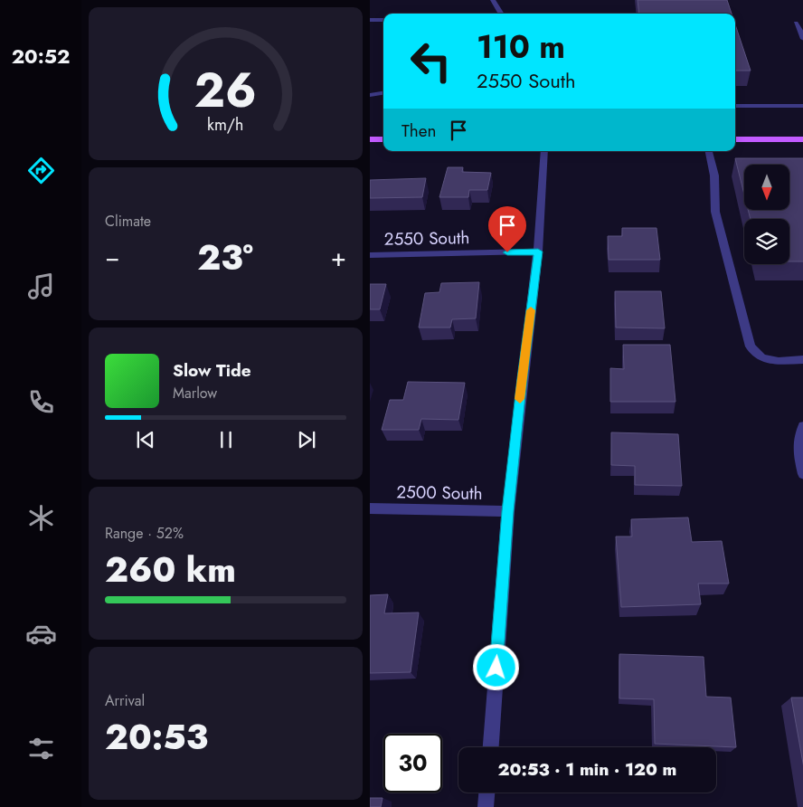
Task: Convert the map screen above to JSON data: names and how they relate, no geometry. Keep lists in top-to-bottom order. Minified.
{"streets":{"street":["2550 South","2500 South"]},"north":"bottom","page":{"tabs":"20:52","turn":["110 m","2550 South"],"then":"Then","tile":["Climate",["Range · 52%","260 km"],["Arrival","20:53"]],"heat":["−","23°","+"],"song":["Slow Tide","Marlow"],"limit":"30","trip":"20:53 · 1 min · 120 m","gauge":["26","km/h"]}}
